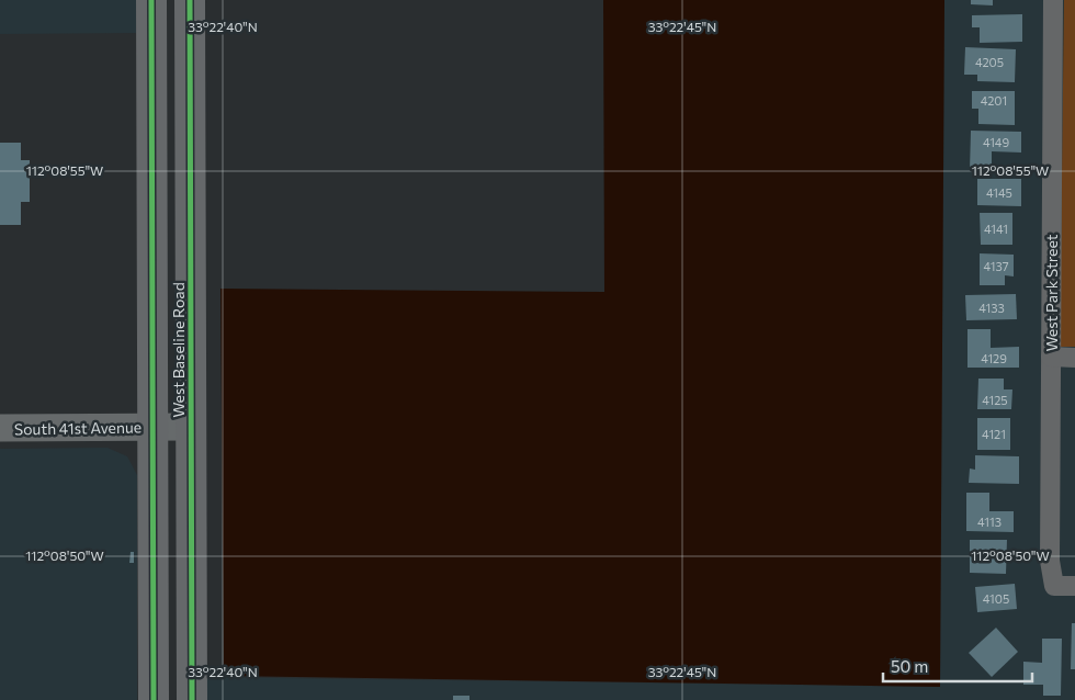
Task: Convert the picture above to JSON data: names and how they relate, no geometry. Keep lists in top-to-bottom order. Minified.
{"streets":{"main road":["West Baseline Road"],"street":["West Park Street","South 41st Avenue"]},"crossings":[["West Baseline Road","South 41st Avenue"]],"house_numbers":["4205","4201","4149","4145","4141","4137","4133","4129","4125","4121","4113","4105"],"scale_bar":"50 m","coordinates":["33°22'40\"N","33°22'45\"N","112°08'55\"W","112°08'50\"W"]}
